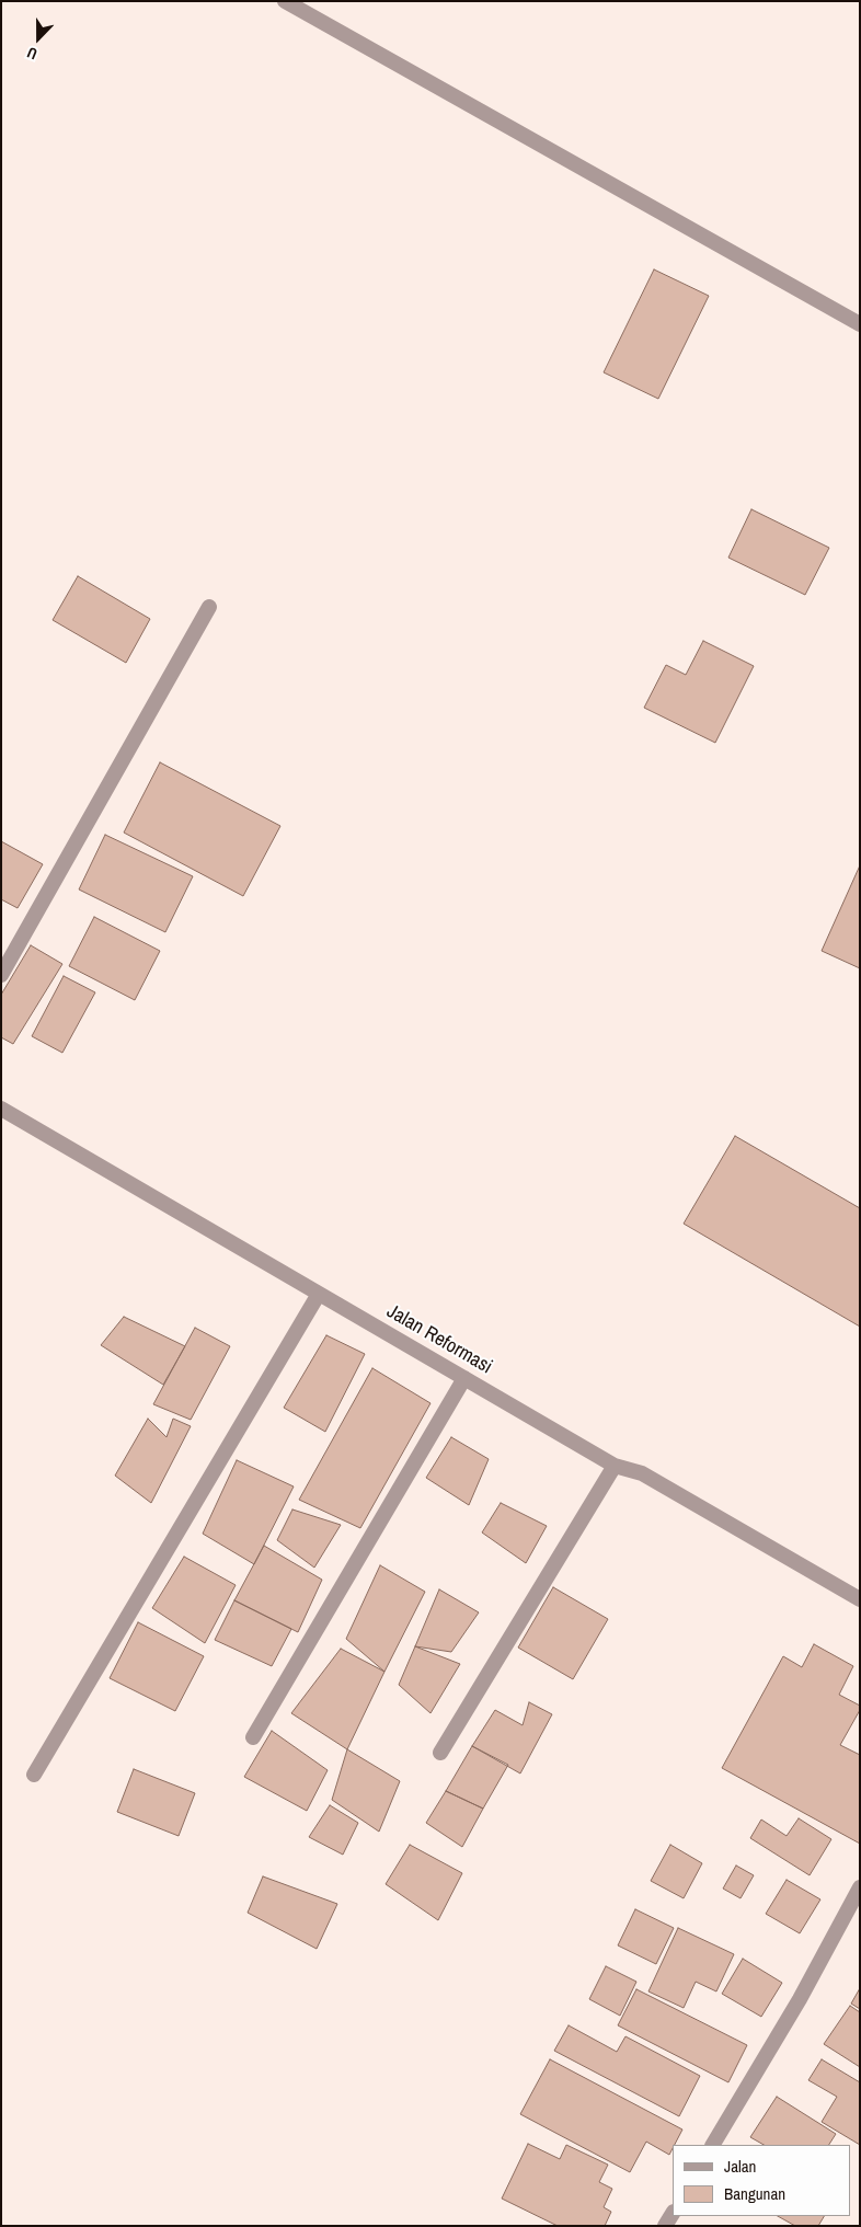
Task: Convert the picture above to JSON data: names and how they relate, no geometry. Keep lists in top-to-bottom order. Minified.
{"streets":{"street":["Jalan Reformasi"]},"legend":["Jalan","Bangunan"],"north":"bottom"}
